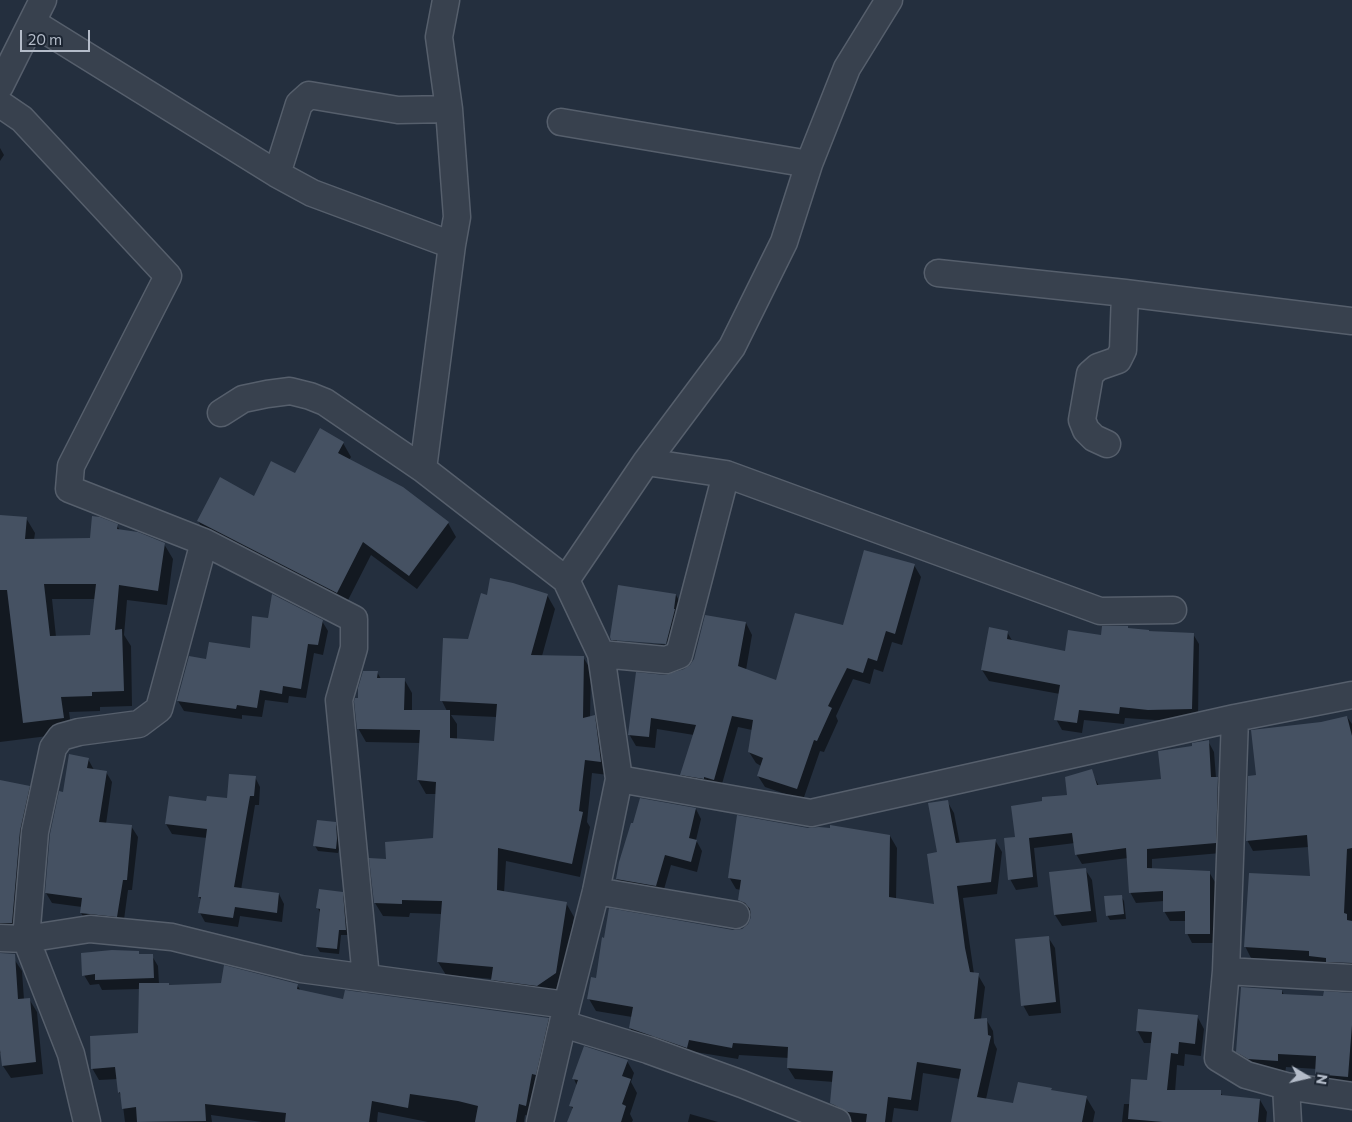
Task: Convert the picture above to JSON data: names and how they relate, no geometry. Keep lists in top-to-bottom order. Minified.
{"scale_bar":"20 m","north":"right"}
